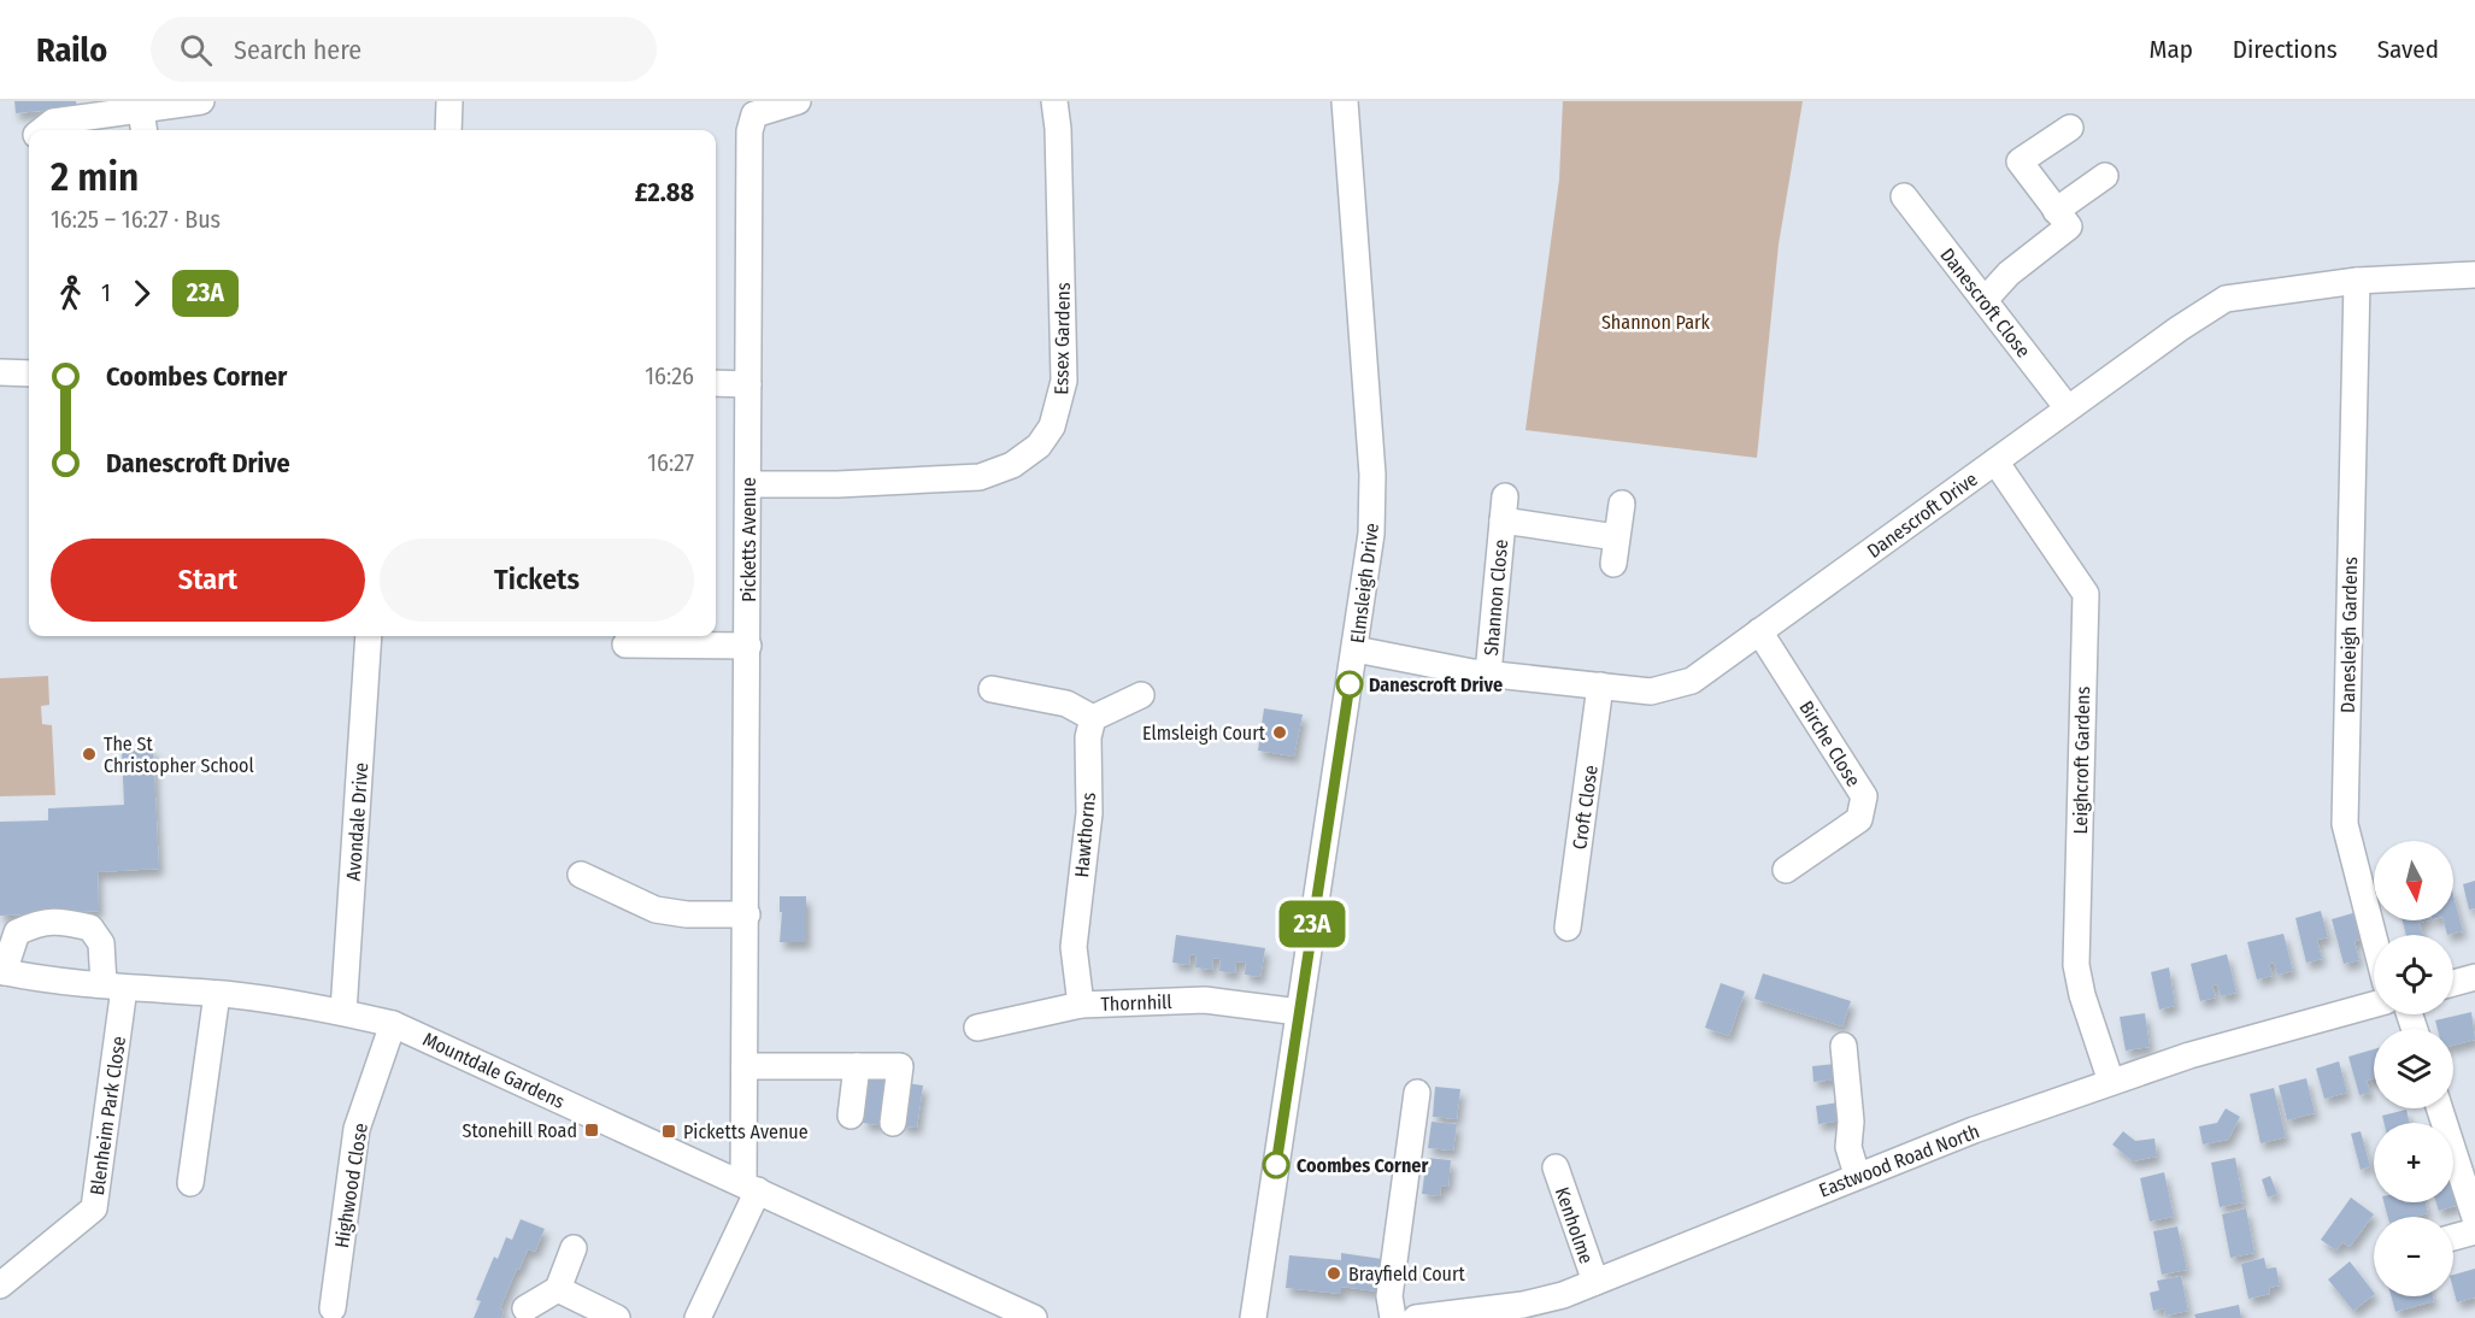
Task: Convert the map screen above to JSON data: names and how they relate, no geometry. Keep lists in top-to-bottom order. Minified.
{"streets":{"street":["Danescroft Close","Essex Gardens","Danescroft Drive","Picketts Avenue","Elmsleigh Drive","Shannon Close","Danesleigh Gardens","Birche Close","Leighcroft Gardens","Croft Close","Avondale Drive","Hawthorns","Thornhill","Mountdale Gardens","Blenheim Park Close","Eastwood Road North","Highwood Close","Kenholme"]},"crossings":[["Danescroft Close","Danescroft Drive"],["Essex Gardens","Picketts Avenue"],["Danescroft Drive","Elmsleigh Drive"],["Danescroft Drive","Shannon Close"],["Danescroft Drive","Danesleigh Gardens"],["Danescroft Drive","Birche Close"],["Danescroft Drive","Leighcroft Gardens"],["Danescroft Drive","Croft Close"],["Picketts Avenue","Mountdale Gardens"],["Elmsleigh Drive","Thornhill"],["Leighcroft Gardens","Eastwood Road North"],["Avondale Drive","Mountdale Gardens"],["Hawthorns","Thornhill"],["Mountdale Gardens","Blenheim Park Close"],["Mountdale Gardens","Highwood Close"],["Eastwood Road North","Kenholme"]],"parks":["Shannon Park"],"places":{"other":["Danescroft Drive","Elmsleigh Court","The St Christopher School","Coombes Corner","Brayfield Court"],"transit":["Stonehill Road","Picketts Avenue"]},"lines":["bus line 23A"],"north":"bottom","page":{"header":"Railo","search":"Search here","nav":["Map","Directions","Saved"],"on_map":"23A","heading":["2 min","16:25 – 16:27 · Bus","£2.88"],"legs":["1","23A"],"list":[{"name":"Coombes Corner","value":"16:26"},{"name":"Danescroft Drive","value":"16:27"}],"buttons":["Start","Tickets"],"map_buttons":["+","−"]}}
